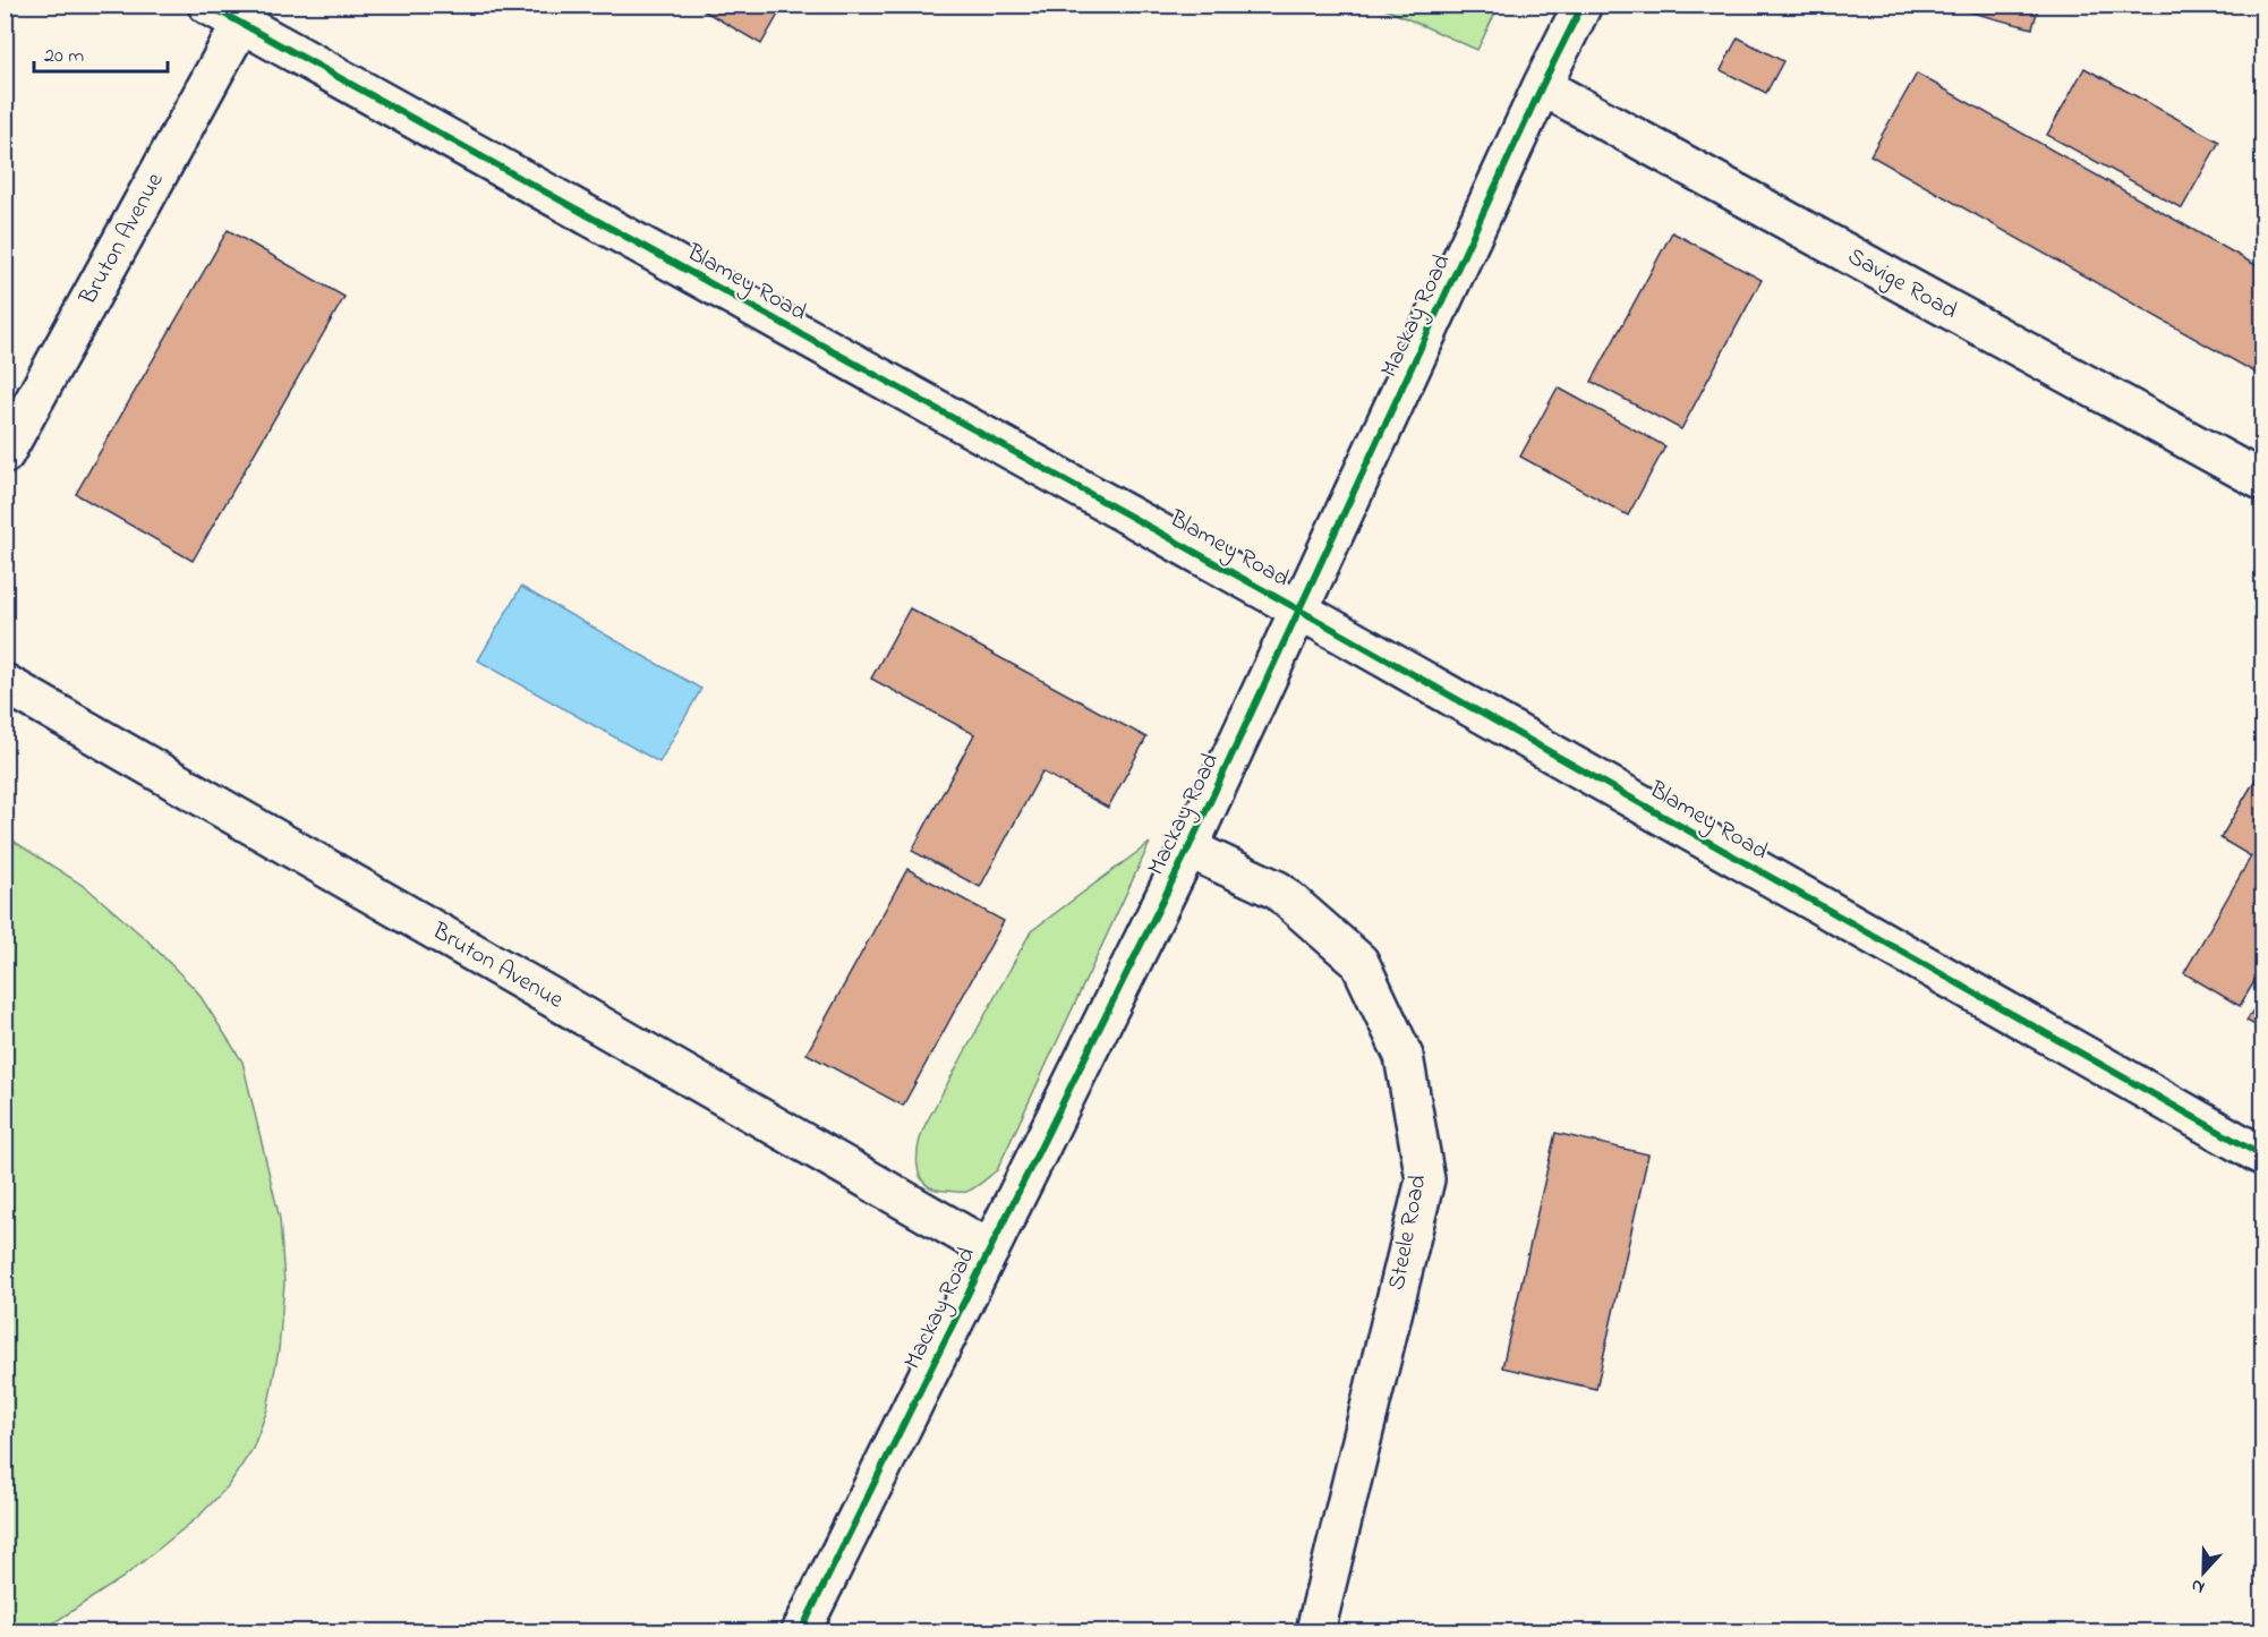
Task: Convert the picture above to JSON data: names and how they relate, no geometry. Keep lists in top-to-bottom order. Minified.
{"streets":{"street":["Bruton Avenue","Blamey Road","Savige Road","Mackay Road","Steele Road"]},"crossings":[["Bruton Avenue","Blamey Road"],["Bruton Avenue","Mackay Road"],["Blamey Road","Mackay Road"],["Savige Road","Mackay Road"],["Mackay Road","Steele Road"]],"scale_bar":"20 m","north":"bottom"}
